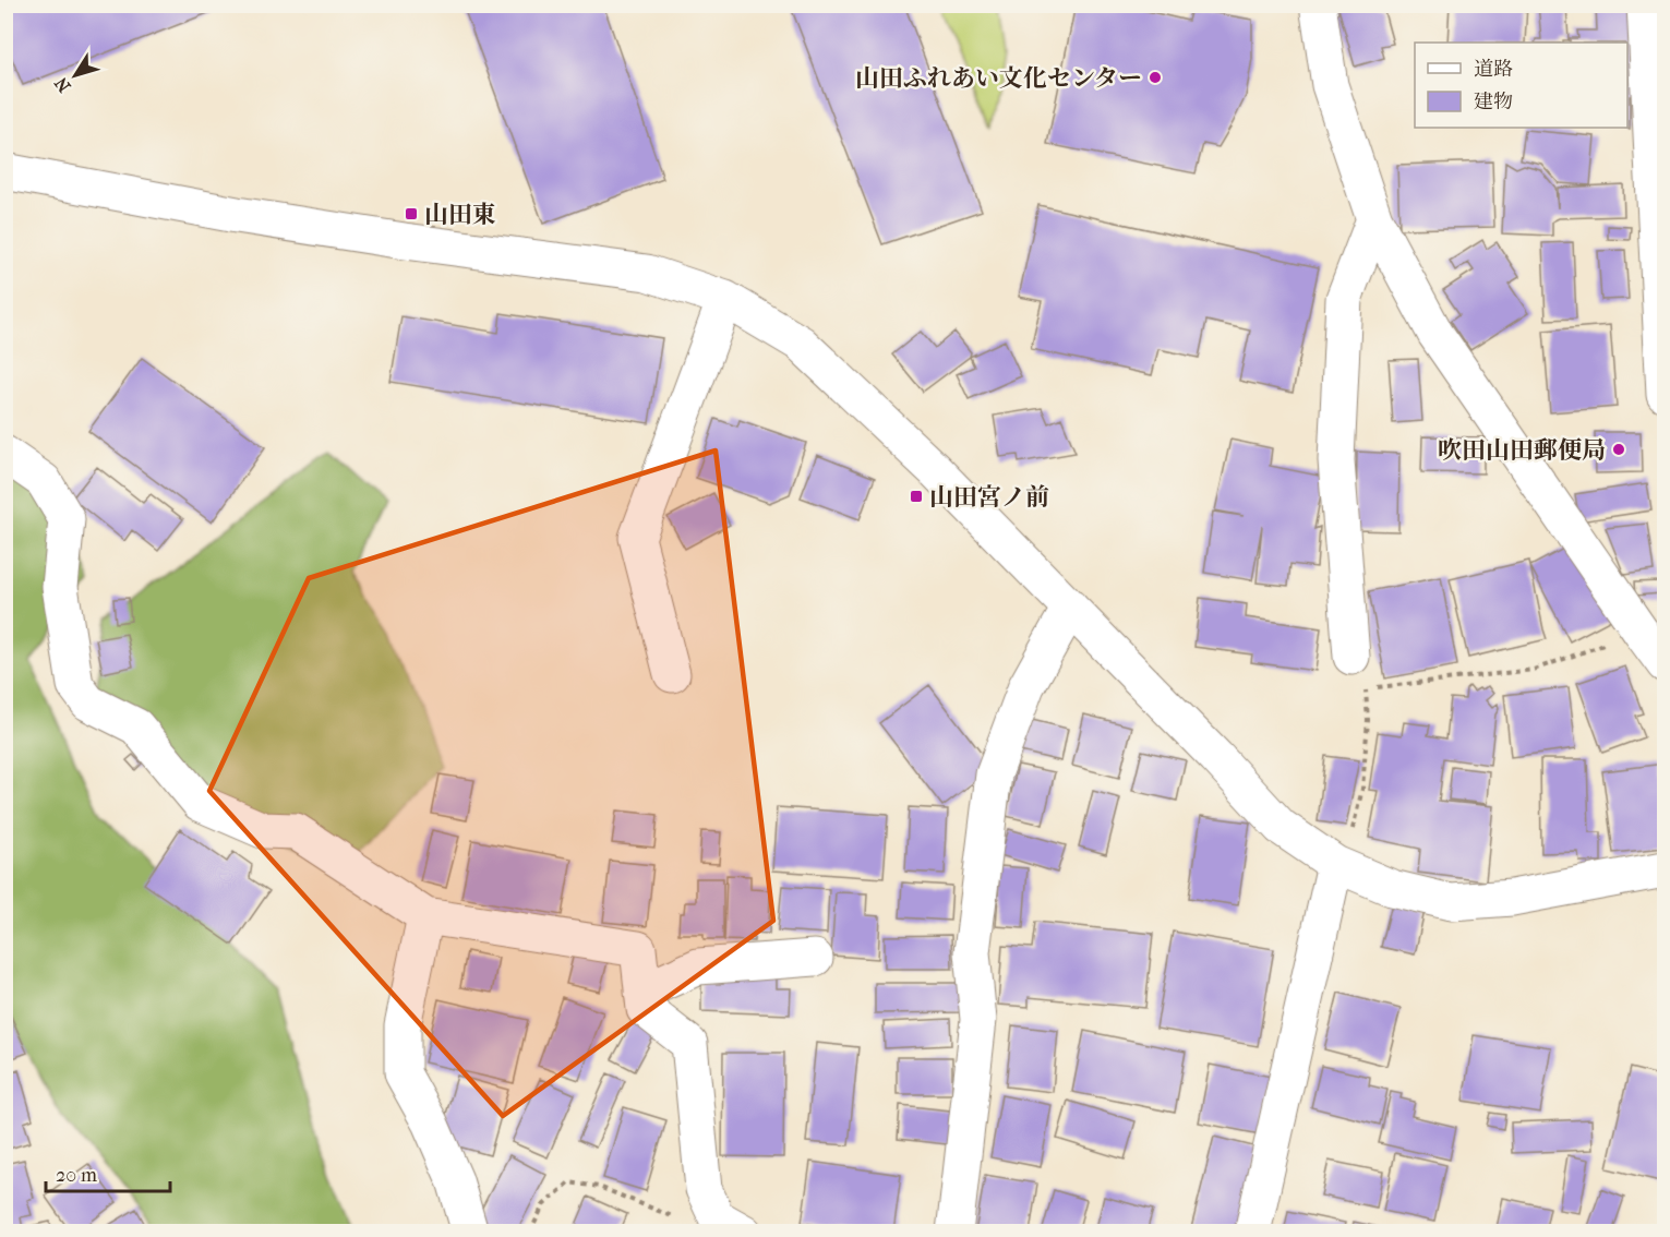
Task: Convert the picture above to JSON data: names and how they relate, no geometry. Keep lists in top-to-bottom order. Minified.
{"places":{"other":["山田ふれあい文化センター","吹田山田郵便局"],"transit":["山田東","山田宮ノ前"]},"legend":["道路","建物"],"scale_bar":"20 m","north":"bottom left"}
